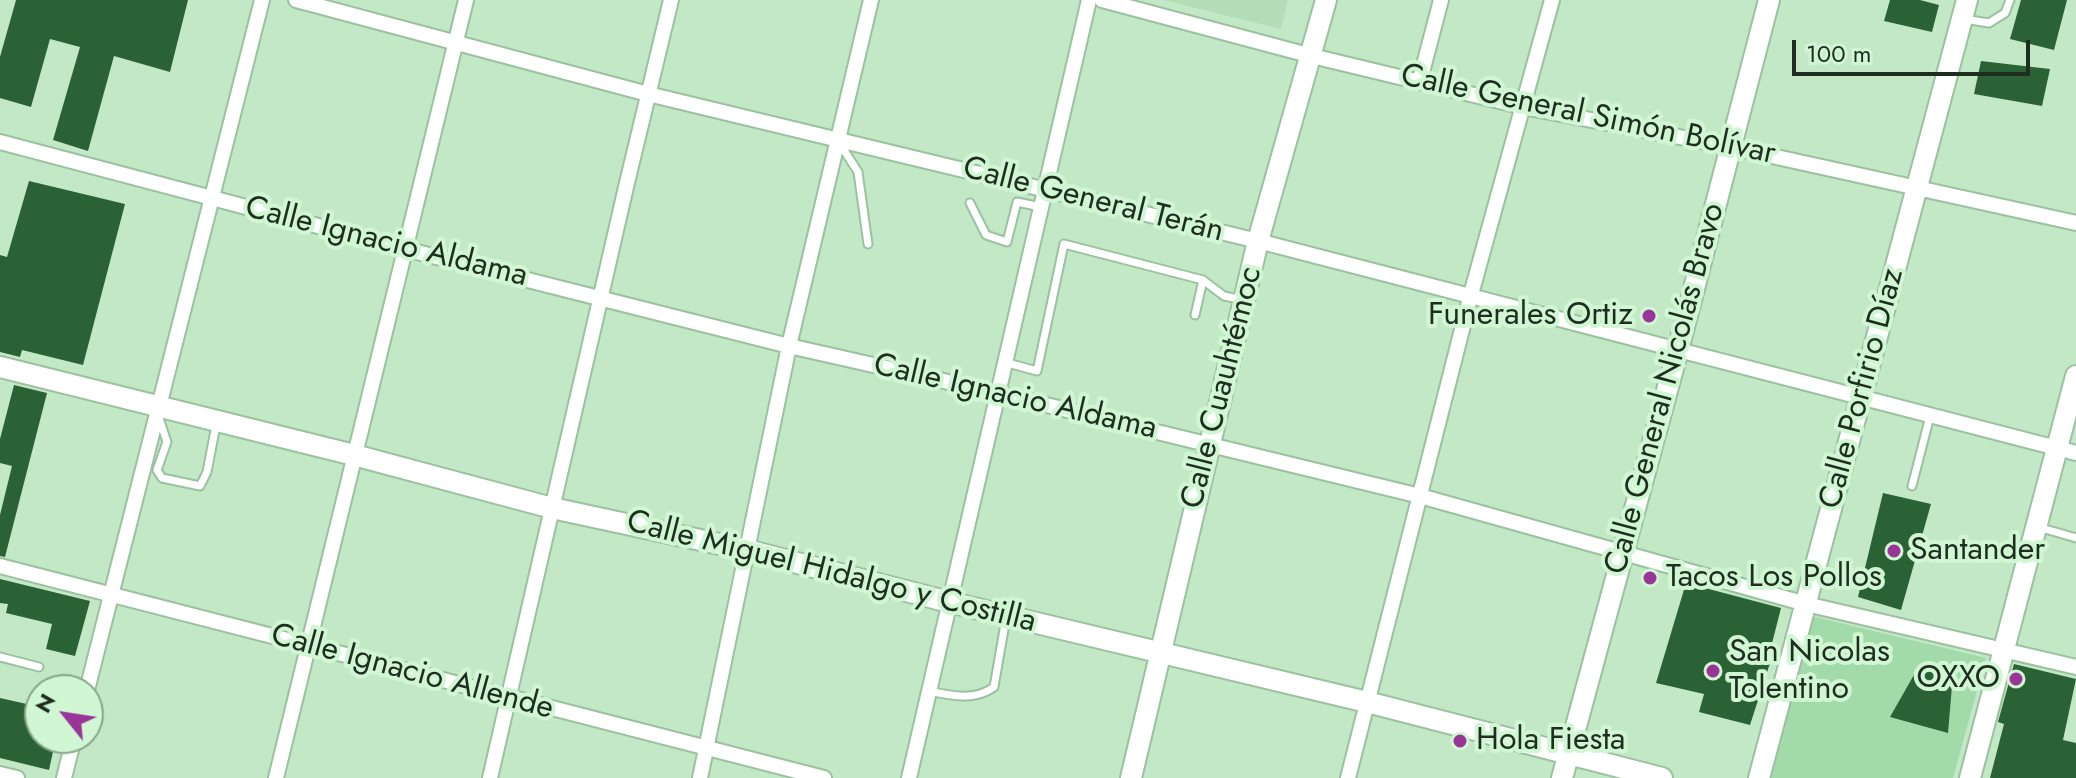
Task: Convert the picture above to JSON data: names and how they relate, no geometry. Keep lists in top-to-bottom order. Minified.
{"streets":{"street":["Calle General Simón Bolívar","Calle General Terán","Calle Ignacio Aldama","Calle Cuauhtémoc","Calle General Nicolás Bravo","Calle Porfirio Díaz","Calle Miguel Hidalgo y Costilla","Calle Ignacio Allende"]},"crossings":[["Calle General Simón Bolívar","Calle Cuauhtémoc"],["Calle General Simón Bolívar","Calle General Nicolás Bravo"],["Calle General Simón Bolívar","Calle Porfirio Díaz"],["Calle General Terán","Calle Cuauhtémoc"],["Calle General Terán","Calle General Nicolás Bravo"],["Calle General Terán","Calle Porfirio Díaz"],["Calle Ignacio Aldama","Calle Cuauhtémoc"],["Calle Ignacio Aldama","Calle General Nicolás Bravo"],["Calle Ignacio Aldama","Calle Porfirio Díaz"],["Calle Cuauhtémoc","Calle Miguel Hidalgo y Costilla"],["Calle General Nicolás Bravo","Calle Miguel Hidalgo y Costilla"]],"places":["Funerales Ortiz","Santander","Tacos Los Pollos","San Nicolas Tolentino","OXXO","Hola Fiesta"],"scale_bar":"100 m","north":"top left"}
